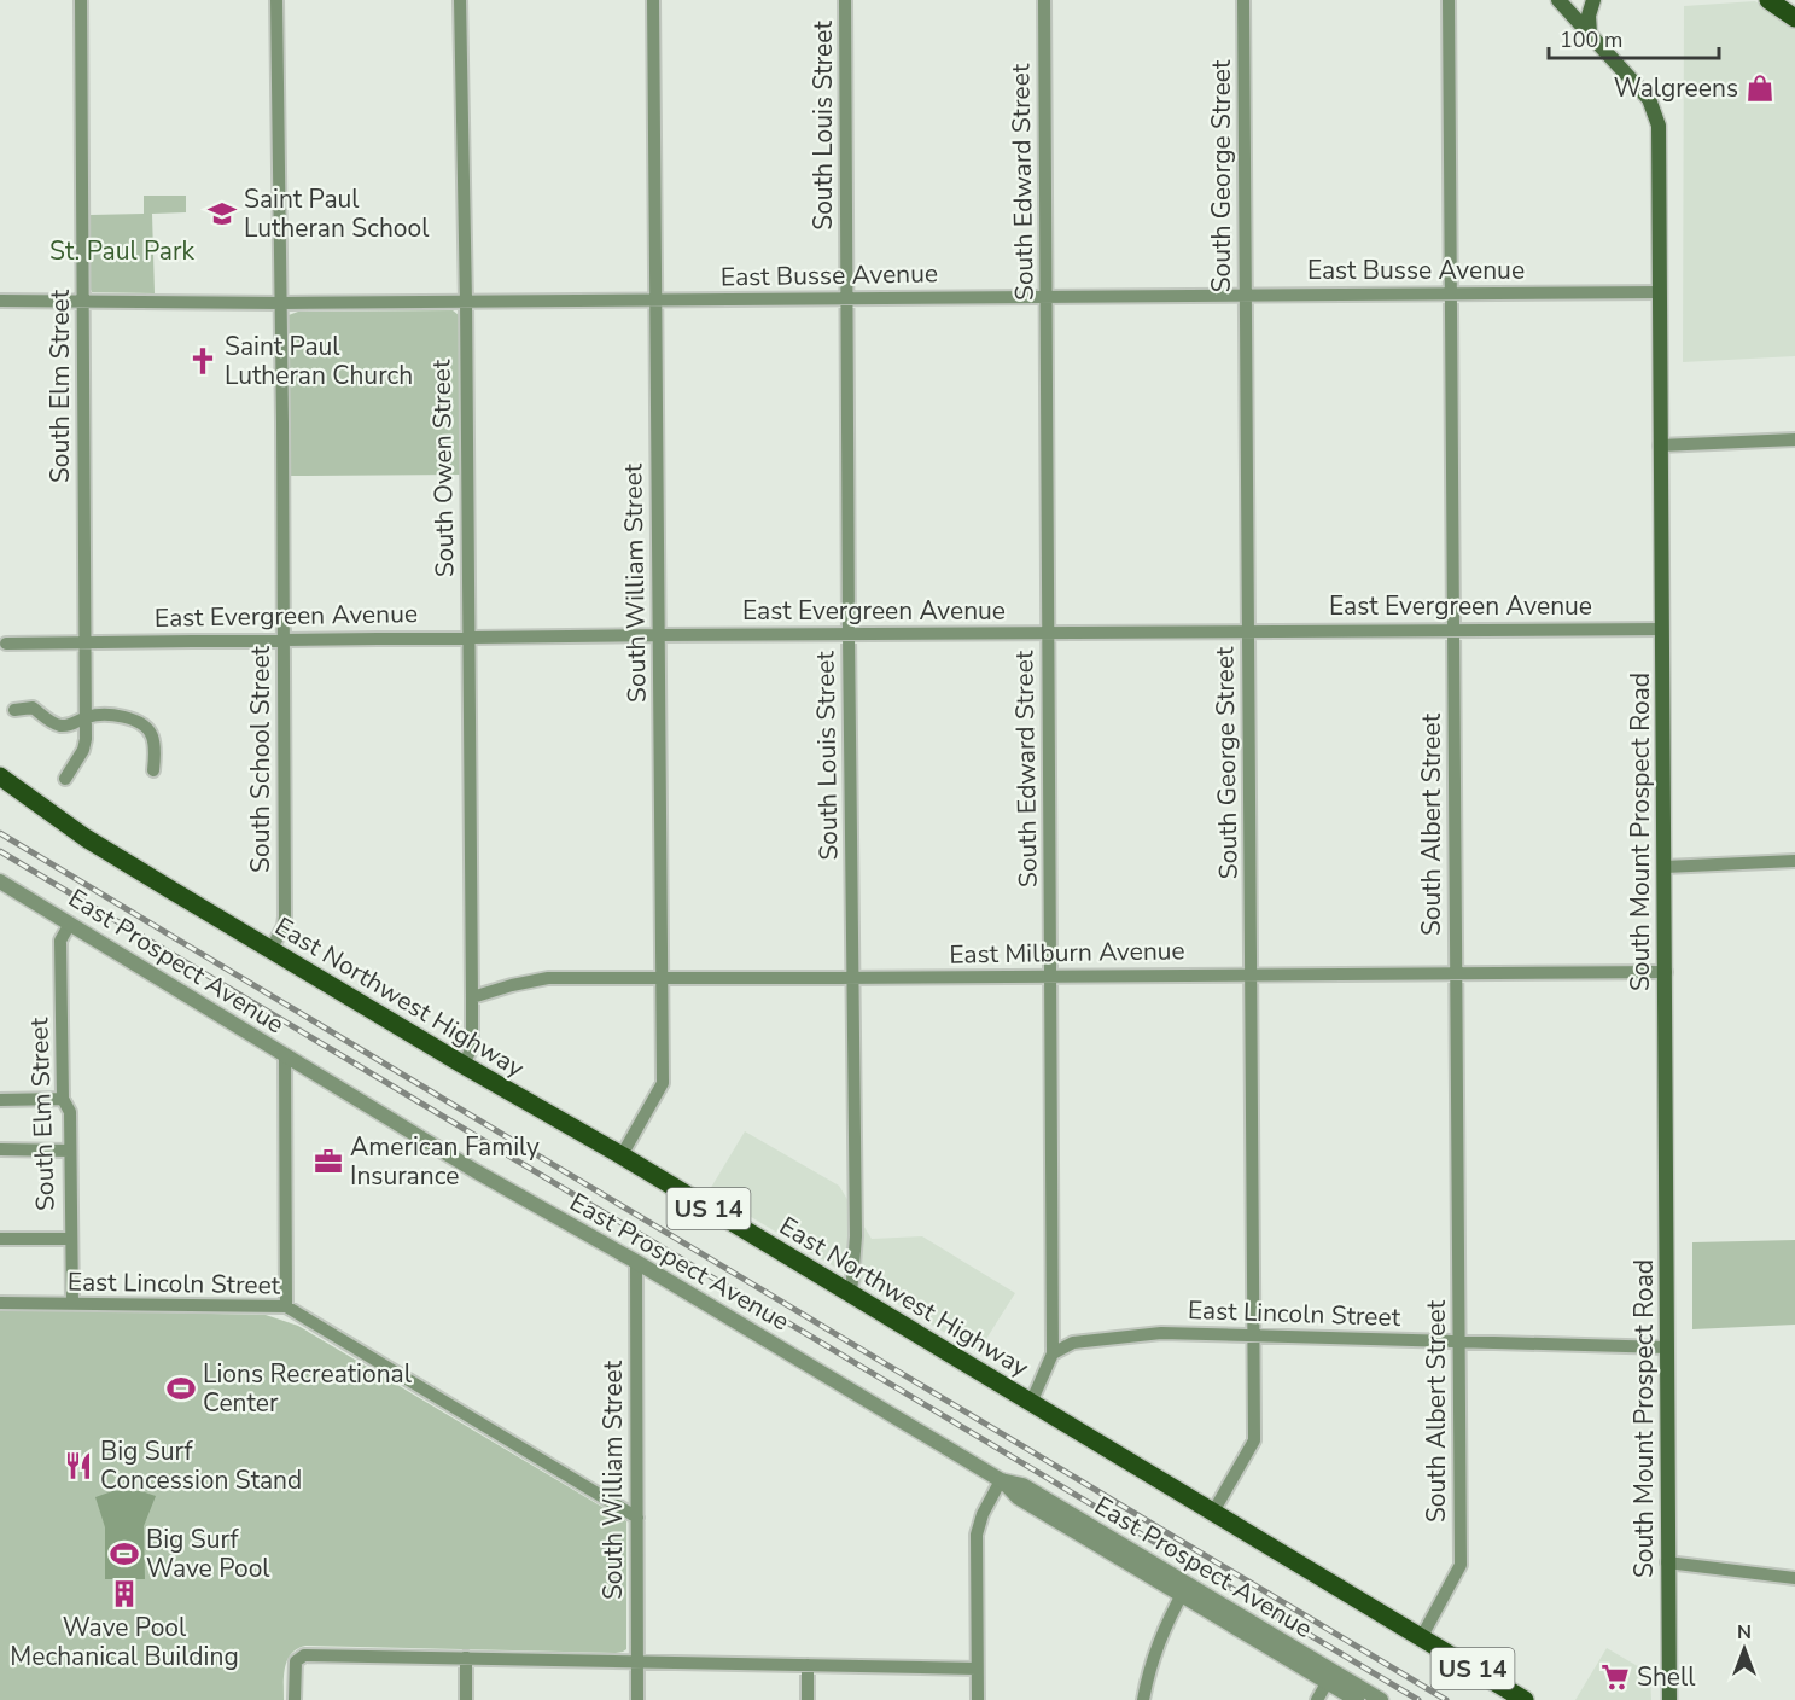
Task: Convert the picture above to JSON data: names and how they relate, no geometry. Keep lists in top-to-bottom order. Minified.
{"streets":{"main road":["South Mount Prospect Road","East Northwest Highway","US 14"],"street":["South Louis Street","South George Street","South Edward Street","East Busse Avenue","South Elm Street","South Owen Street","South William Street","East Evergreen Avenue","South School Street","South Albert Street","East Milburn Avenue","East Prospect Avenue","East Lincoln Street"]},"crossings":[["South Louis Street","East Busse Avenue"],["South Louis Street","East Evergreen Avenue"],["South Louis Street","East Milburn Avenue"],["South Louis Street","East Northwest Highway"],["South George Street","East Busse Avenue"],["South George Street","East Evergreen Avenue"],["South George Street","East Milburn Avenue"],["South George Street","East Northwest Highway"],["South George Street","East Lincoln Street"],["South Edward Street","East Busse Avenue"],["South Edward Street","East Evergreen Avenue"],["South Edward Street","East Milburn Avenue"],["South Edward Street","East Northwest Highway"],["South Edward Street","East Lincoln Street"],["East Busse Avenue","South Elm Street"],["East Busse Avenue","South Owen Street"],["East Busse Avenue","South William Street"],["East Busse Avenue","South School Street"],["East Busse Avenue","South Albert Street"],["East Busse Avenue","South Mount Prospect Road"],["South Elm Street","East Evergreen Avenue"],["South Elm Street","East Prospect Avenue"],["South Elm Street","East Lincoln Street"],["South Owen Street","East Evergreen Avenue"],["South Owen Street","East Milburn Avenue"],["South Owen Street","East Northwest Highway"],["South William Street","East Evergreen Avenue"],["South William Street","East Milburn Avenue"],["South William Street","East Prospect Avenue"],["South William Street","East Northwest Highway"],["South William Street","East Lincoln Street"],["East Evergreen Avenue","South School Street"],["East Evergreen Avenue","South Albert Street"],["East Evergreen Avenue","South Mount Prospect Road"],["South School Street","East Northwest Highway"],["South Albert Street","East Milburn Avenue"],["South Albert Street","East Northwest Highway"],["South Albert Street","East Lincoln Street"],["South Mount Prospect Road","East Milburn Avenue"],["South Mount Prospect Road","East Lincoln Street"]],"parks":["St. Paul Park"],"places":{"shop":["Walgreens"],"school or university":["Saint Paul Lutheran School"],"church":["Saint Paul Lutheran Church"],"office":["American Family Insurance"],"sports":["Lions Recreational Center","Big Surf Wave Pool"],"restaurant":["Big Surf Concession Stand"],"building":["Wave Pool Mechanical Building"],"supermarket":["Shell"]},"scale_bar":"100 m","north":"top"}
